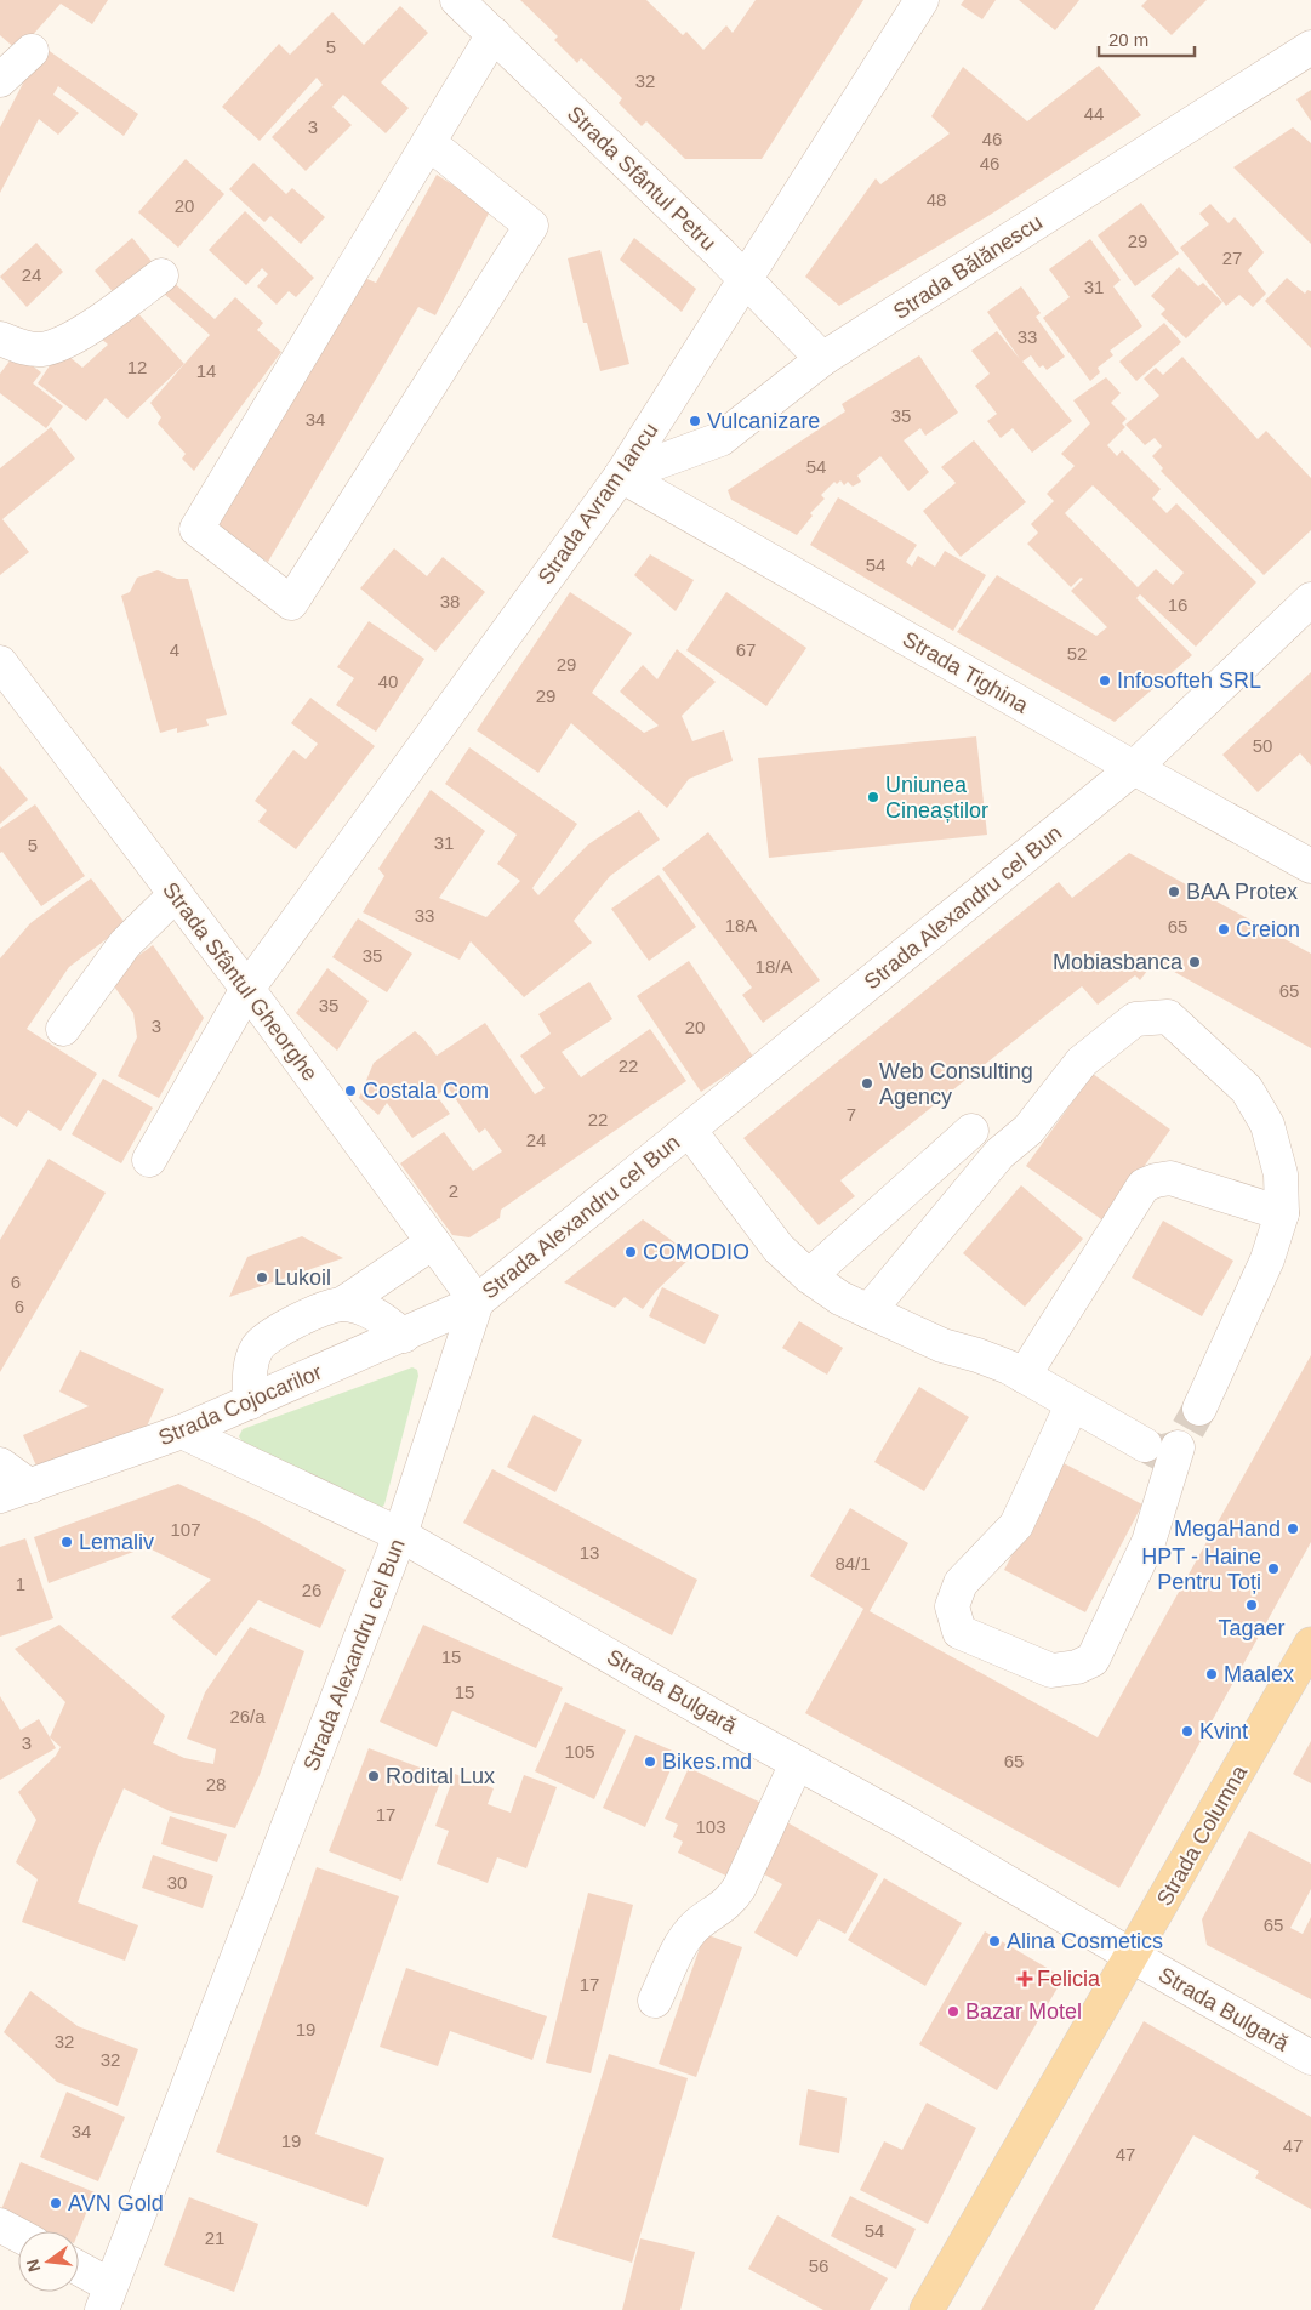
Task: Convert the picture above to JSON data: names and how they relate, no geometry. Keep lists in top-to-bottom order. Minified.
{"streets":{"main road":["Strada Columna"],"street":["Strada Sfântul Petru","Strada Bălănescu","Strada Avram Iancu","Strada Tighina","Strada Alexandru cel Bun","Strada Sfântul Gheorghe","Strada Cojocarilor","Strada Bulgară"]},"crossings":[["Strada Sfântul Petru","Strada Bălănescu"],["Strada Sfântul Petru","Strada Avram Iancu"],["Strada Bălănescu","Strada Avram Iancu"],["Strada Bălănescu","Strada Tighina"],["Strada Avram Iancu","Strada Tighina"],["Strada Avram Iancu","Strada Sfântul Gheorghe"],["Strada Tighina","Strada Alexandru cel Bun"],["Strada Alexandru cel Bun","Strada Sfântul Gheorghe"],["Strada Alexandru cel Bun","Strada Cojocarilor"],["Strada Alexandru cel Bun","Strada Bulgară"],["Strada Sfântul Gheorghe","Strada Cojocarilor"],["Strada Cojocarilor","Strada Bulgară"],["Strada Bulgară","Strada Columna"]],"places":{"other":["Vulcanizare","Infosofteh SRL","Uniunea Cineaștilor","BAA Protex","Creion","Mobiasbanca","Web Consulting Agency","Costala Com","COMODIO","Lukoil","MegaHand","Lemaliv","HPT - Haine Pentru Toți","Tagaer","Maalex","Kvint","Bikes.md","Rodital Lux","Alina Cosmetics","Bazar Motel","AVN Gold"],"health":["Felicia"]},"house_numbers":["5","32","44","3","46","46","48","20","29","27","24","31","33","12","14","35","34","54","54","38","16","4","67","52","29","40","29","50","31","5","33","18A","65","35","18/A","65","35","3","20","22","7","22","24","2","6","6","107","13","84/1","1","26","15","15","26/a","3","105","65","28","17","103","30","65","17","19","32","32","34","19","47","47","54","21","56"],"scale_bar":"20 m","north":"left"}
